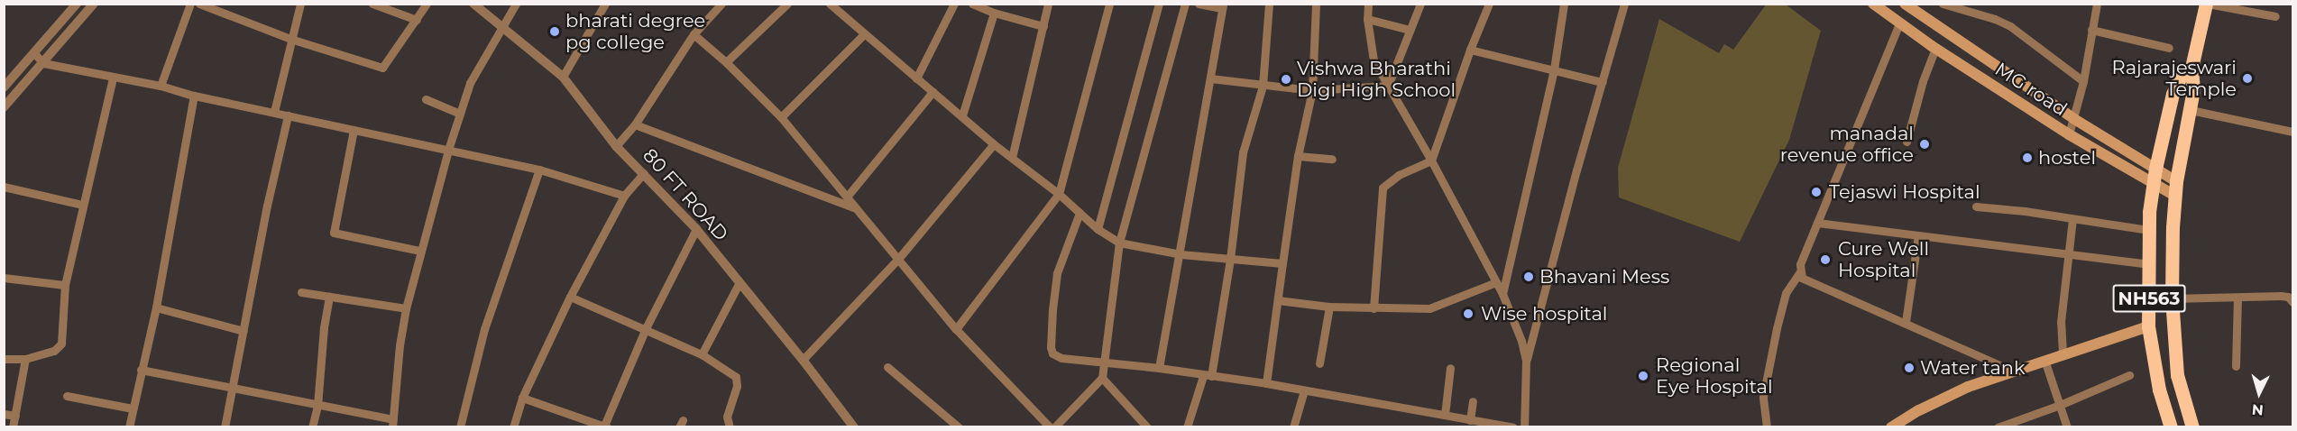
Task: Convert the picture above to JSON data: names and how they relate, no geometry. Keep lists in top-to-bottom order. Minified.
{"streets":{"highway":["NH563"],"main road":["MG road"],"street":["80 FT ROAD"]},"crossings":[["MG road","NH563"]],"places":["bharati degree pg college","Rajarajeswari Temple","Vishwa Bharathi Digi High School","manadal revenue office","hostel","Tejaswi Hospital","Cure Well Hospital","Bhavani Mess","Wise hospital","Water tank","Regional Eye Hospital"],"north":"bottom"}
